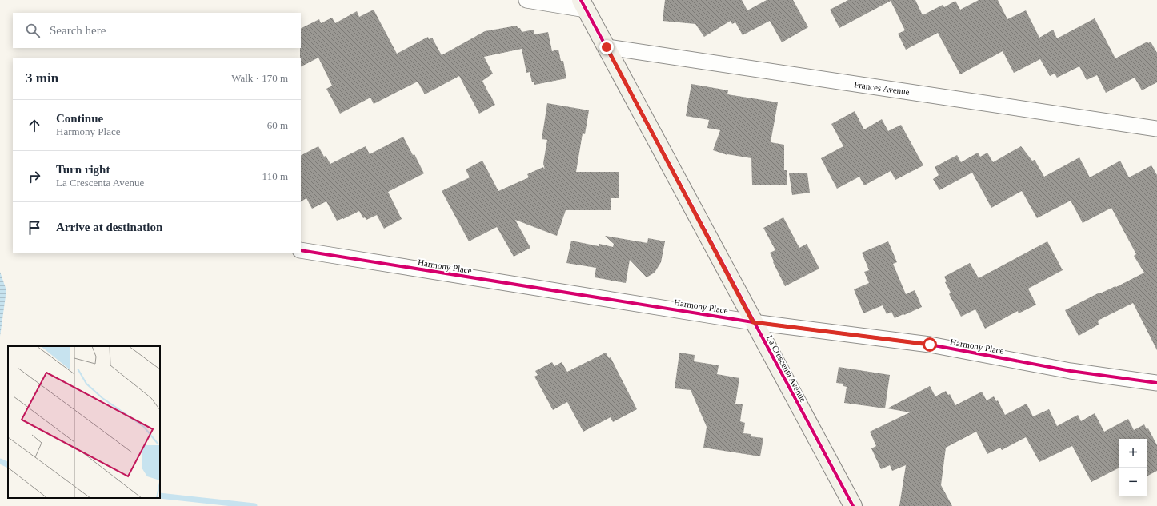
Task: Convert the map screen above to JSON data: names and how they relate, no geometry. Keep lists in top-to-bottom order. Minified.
{"streets":{"street":["Frances Avenue","Harmony Place","La Crescenta Avenue"]},"crossings":[["Frances Avenue","La Crescenta Avenue"],["Harmony Place","La Crescenta Avenue"]],"page":{"search":"Search here","heading":["3 min","Walk · 170 m"],"list":[["Continue","Harmony Place","60 m"],["Turn right","La Crescenta Avenue","110 m"],"Arrive at destination"],"map_buttons":["+","−"]}}
